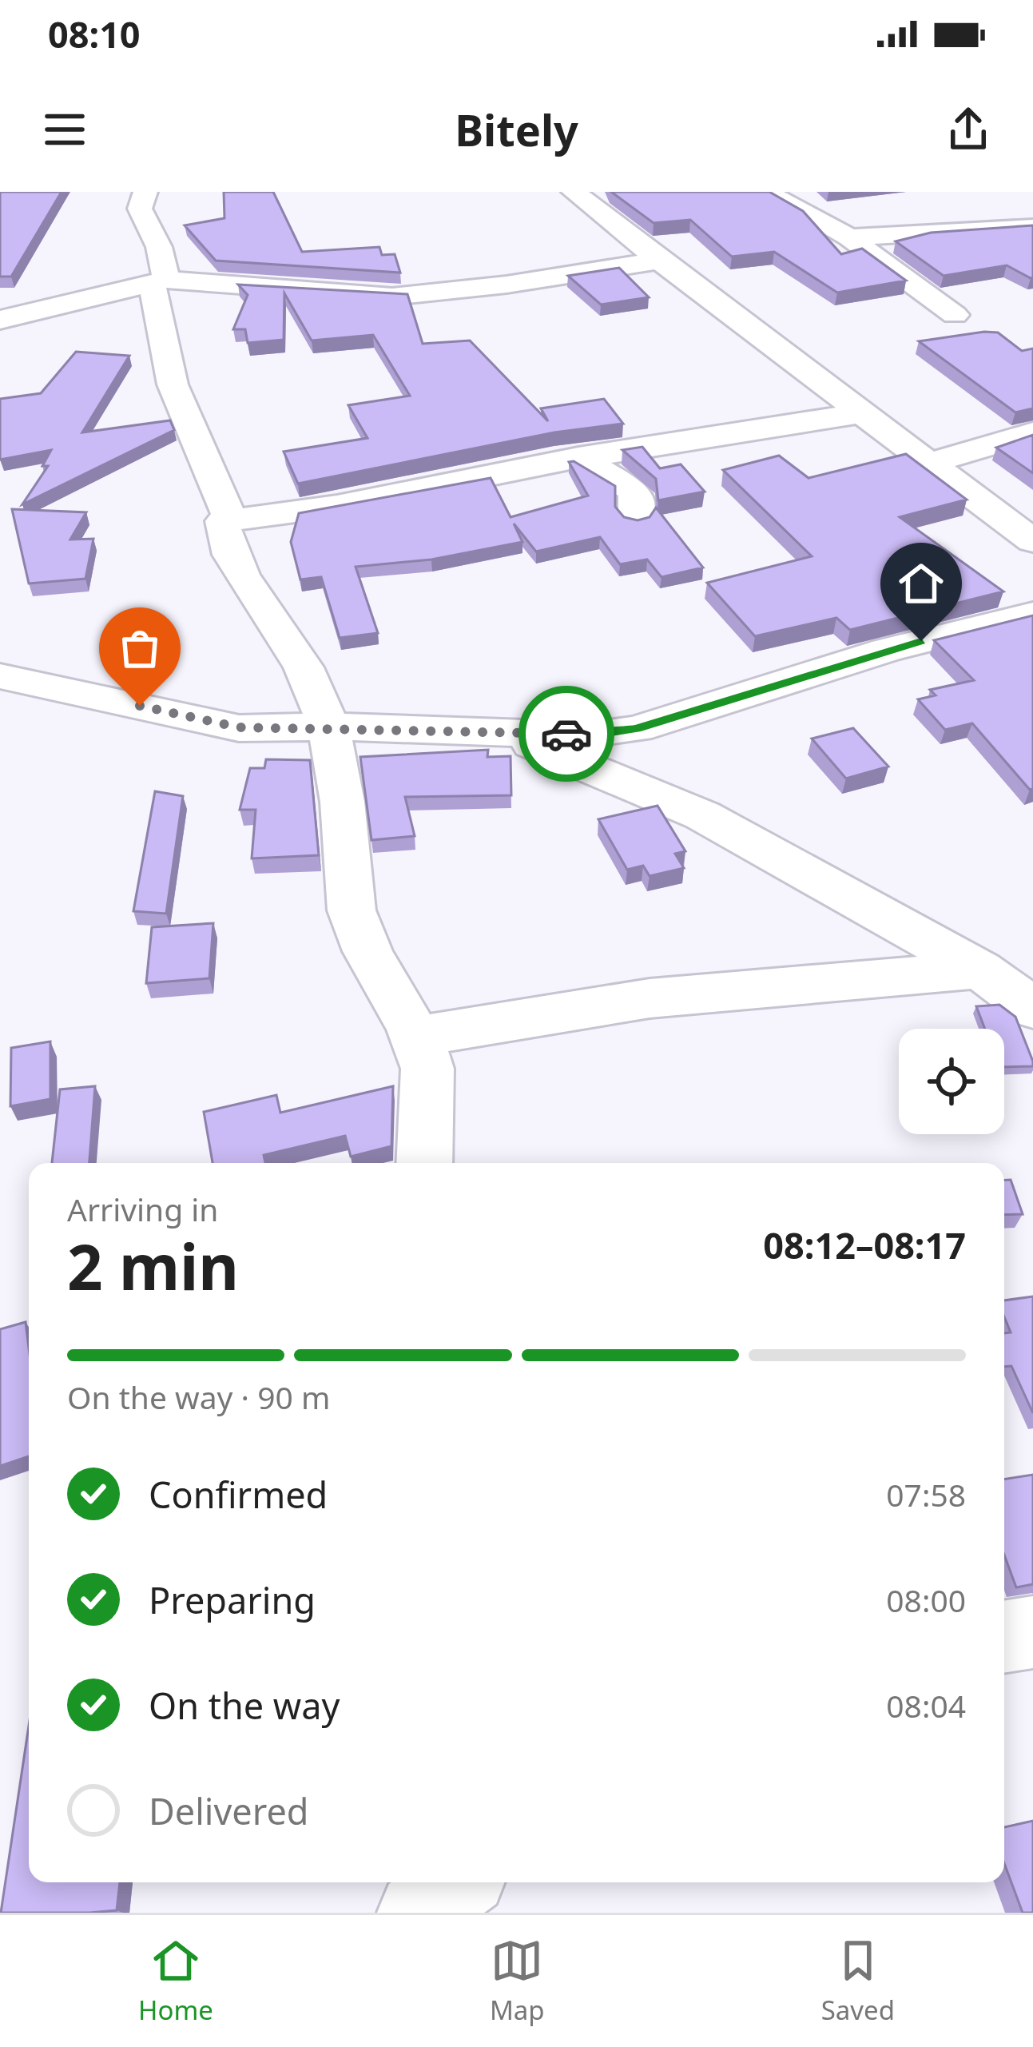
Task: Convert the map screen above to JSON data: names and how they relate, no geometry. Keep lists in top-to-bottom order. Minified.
{"page":{"status":"08:10","header":"Bitely","heading":["2 min","Arriving in","08:12–08:17"],"bar":"On the way · 90 m","list":[["Confirmed","07:58"],["Preparing","08:00"],["On the way","08:04"],"Delivered"],"tabs":["Home","Map","Saved"]}}
